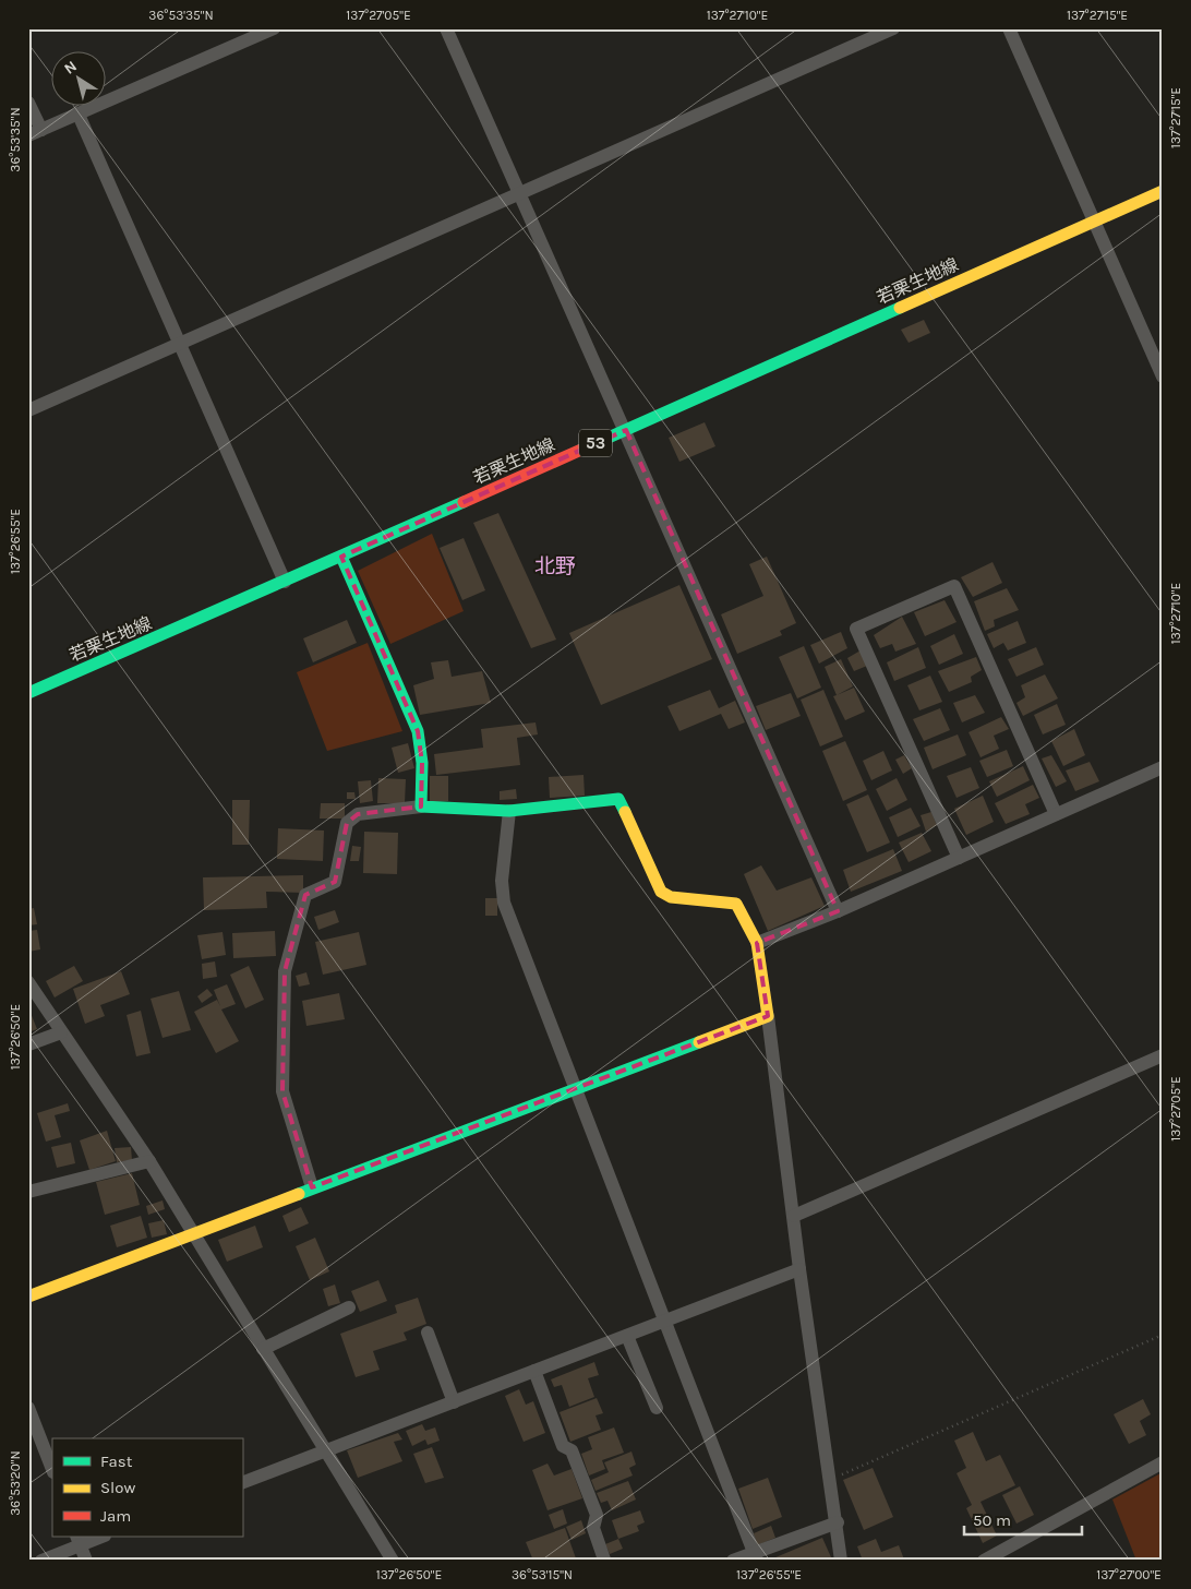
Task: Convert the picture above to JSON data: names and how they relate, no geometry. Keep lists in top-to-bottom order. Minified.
{"streets":{"street":["若栗生地線","53"]},"districts":["北野"],"legend":["Fast","Slow","Jam"],"scale_bar":"50 m","north":"top left","coordinates":["36°53'35\"N","137°27'05\"E","137°27'10\"E","137°27'15\"E","137°26'55\"E","137°26'50\"E","36°53'20\"N","36°53'15\"N","137°27'00\"E"]}
